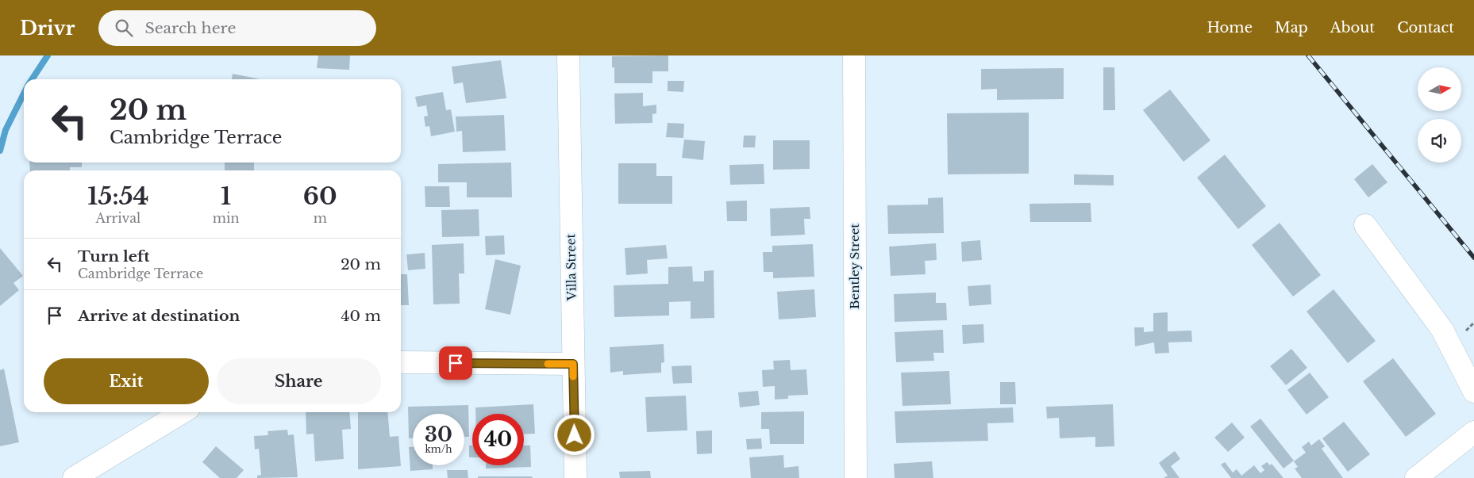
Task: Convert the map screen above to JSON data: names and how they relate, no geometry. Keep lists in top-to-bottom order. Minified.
{"streets":{"street":["Bentley Street","Villa Street"]},"north":"right","page":{"header":"Drivr","search":"Search here","nav":["Home","Map","About","Contact"],"turn":["20 m","Cambridge Terrace"],"eta":["15:54","Arrival","1","min","60","m"],"list":[{"name":"Turn left","note":"Cambridge Terrace","value":"20 m"},{"name":"Arrive at destination","value":"40 m"}],"buttons":["Exit","Share"],"speed":"30 km/h","limit":"40"}}
